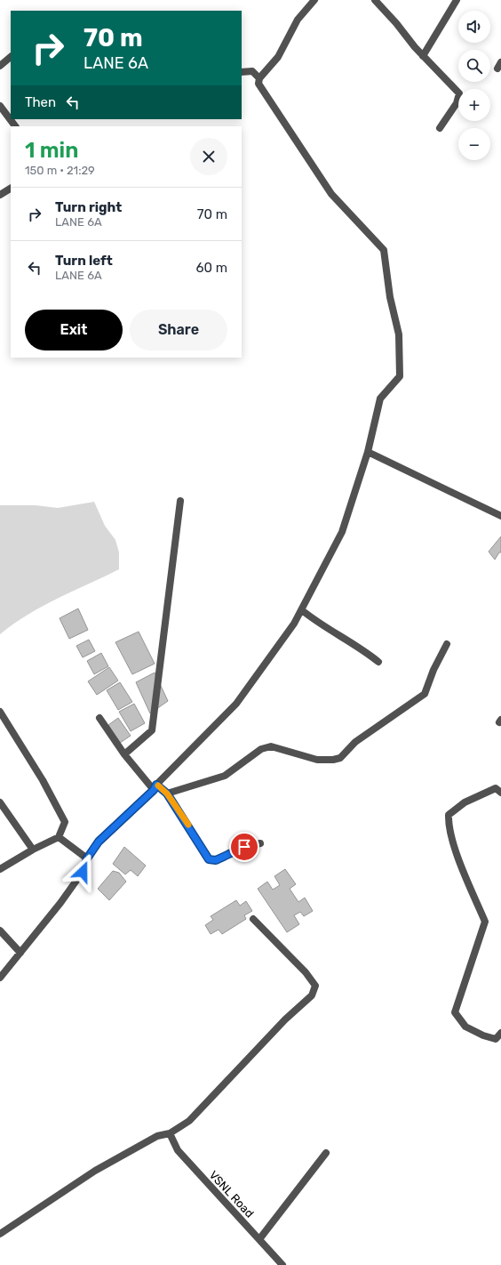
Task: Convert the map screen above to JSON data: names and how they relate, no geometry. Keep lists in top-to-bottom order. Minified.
{"streets":{"street":["VSNL Road"]},"page":{"map_buttons":["+","−"],"turn":["70 m","LANE 6A"],"then":"Then","heading":["1 min","150 m · 21:29"],"list":[{"name":"Turn right","note":"LANE 6A","value":"70 m"},{"name":"Turn left","note":"LANE 6A","value":"60 m"}],"buttons":["Exit","Share"]}}
